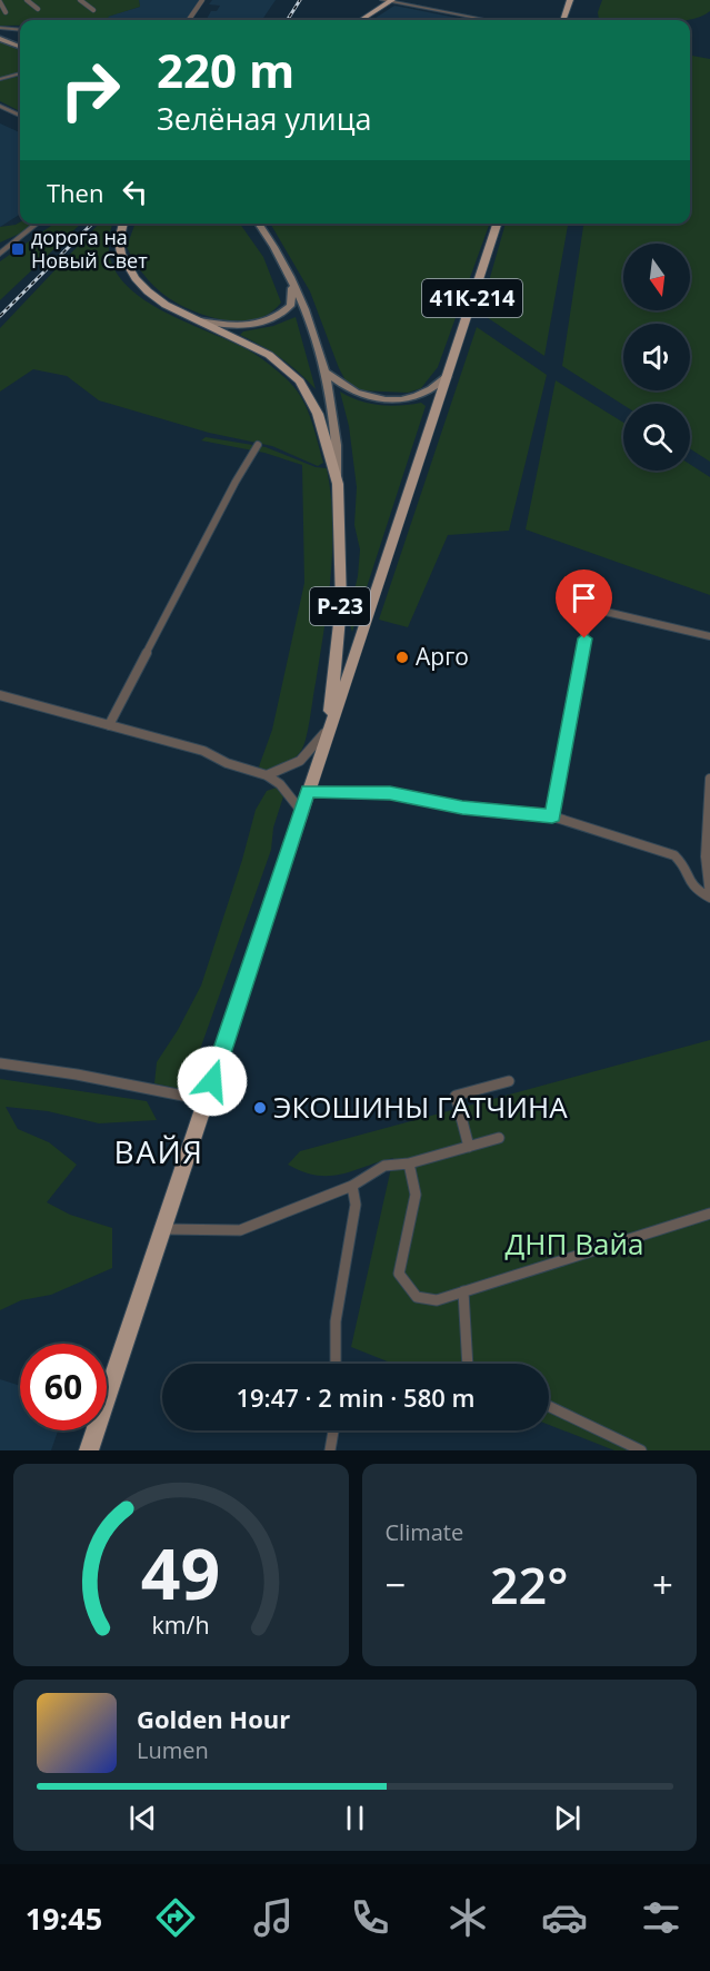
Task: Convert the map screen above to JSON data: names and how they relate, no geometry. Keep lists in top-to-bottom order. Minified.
{"streets":{"main road":["41К-214","Р-23"]},"crossings":[["41К-214","Р-23"]],"districts":["ВАЙЯ"],"parks":["ДНП Вайа"],"places":{"transit":["дорога на Новый Свет"],"other":["Арго","ЭКОШИНЫ ГАТЧИНА"]},"north":"bottom","page":{"turn":["220 m","Зелёная улица"],"then":"Then","limit":"60","trip":"19:47 · 2 min · 580 m","tile":"Climate","heat":["−","22°","+"],"song":["Golden Hour","Lumen"],"tabs":"19:45","gauge":["49","km/h"]}}
